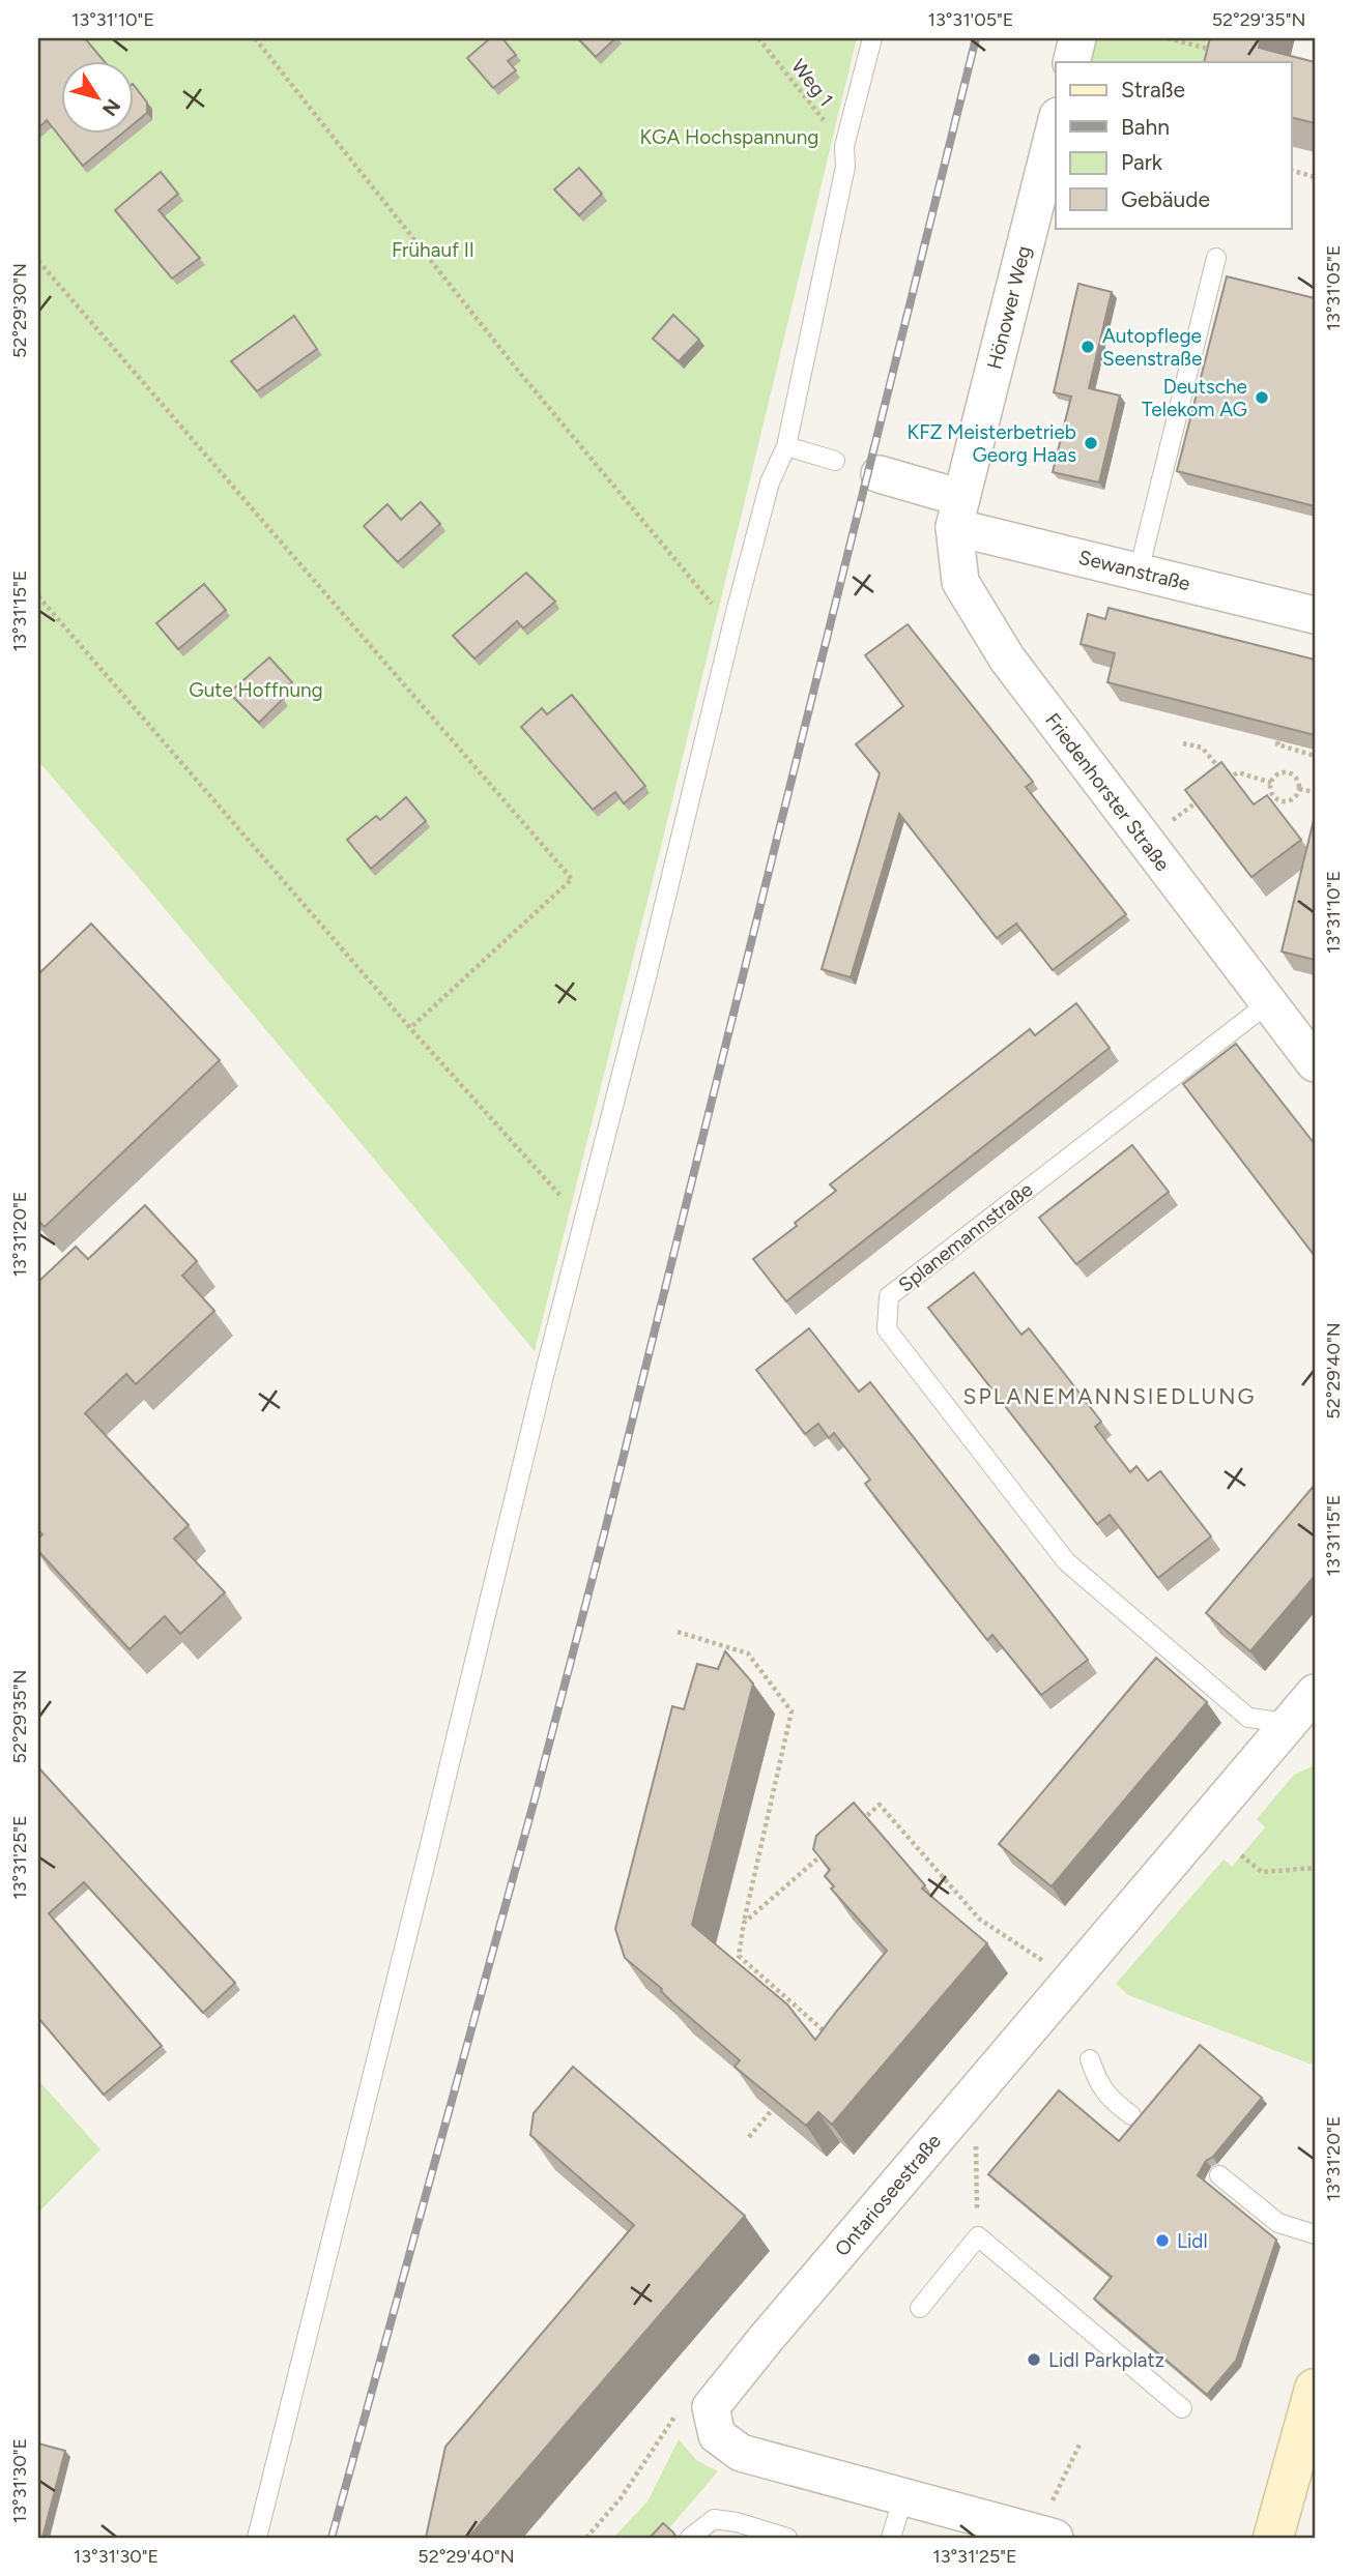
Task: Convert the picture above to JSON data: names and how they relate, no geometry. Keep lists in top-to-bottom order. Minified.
{"streets":{"street":["Hönower Weg","Sewanstraße","Friedenhorster Straße","Ontarioseestraße"],"lane":["Splanemannstraße"],"path":["Weg 1"]},"crossings":[["Hönower Weg","Sewanstraße"],["Hönower Weg","Friedenhorster Straße"],["Sewanstraße","Friedenhorster Straße"],["Friedenhorster Straße","Splanemannstraße"],["Splanemannstraße","Ontarioseestraße"]],"districts":["SPLANEMANNSIEDLUNG"],"parks":["KGA Hochspannung","Frühauf II","Gute Hoffnung"],"places":["Autopflege Seenstraße","Deutsche Telekom AG","KFZ Meisterbetrieb Georg Haas","Lidl","Lidl Parkplatz"],"legend":["Straße","Bahn","Park","Gebäude"],"north":"bottom right","coordinates":["13°31'10\"E","13°31'05\"E","52°29'35\"N","52°29'30\"N","13°31'15\"E","13°31'20\"E","52°29'40\"N","13°31'25\"E","13°31'30\"E"]}
